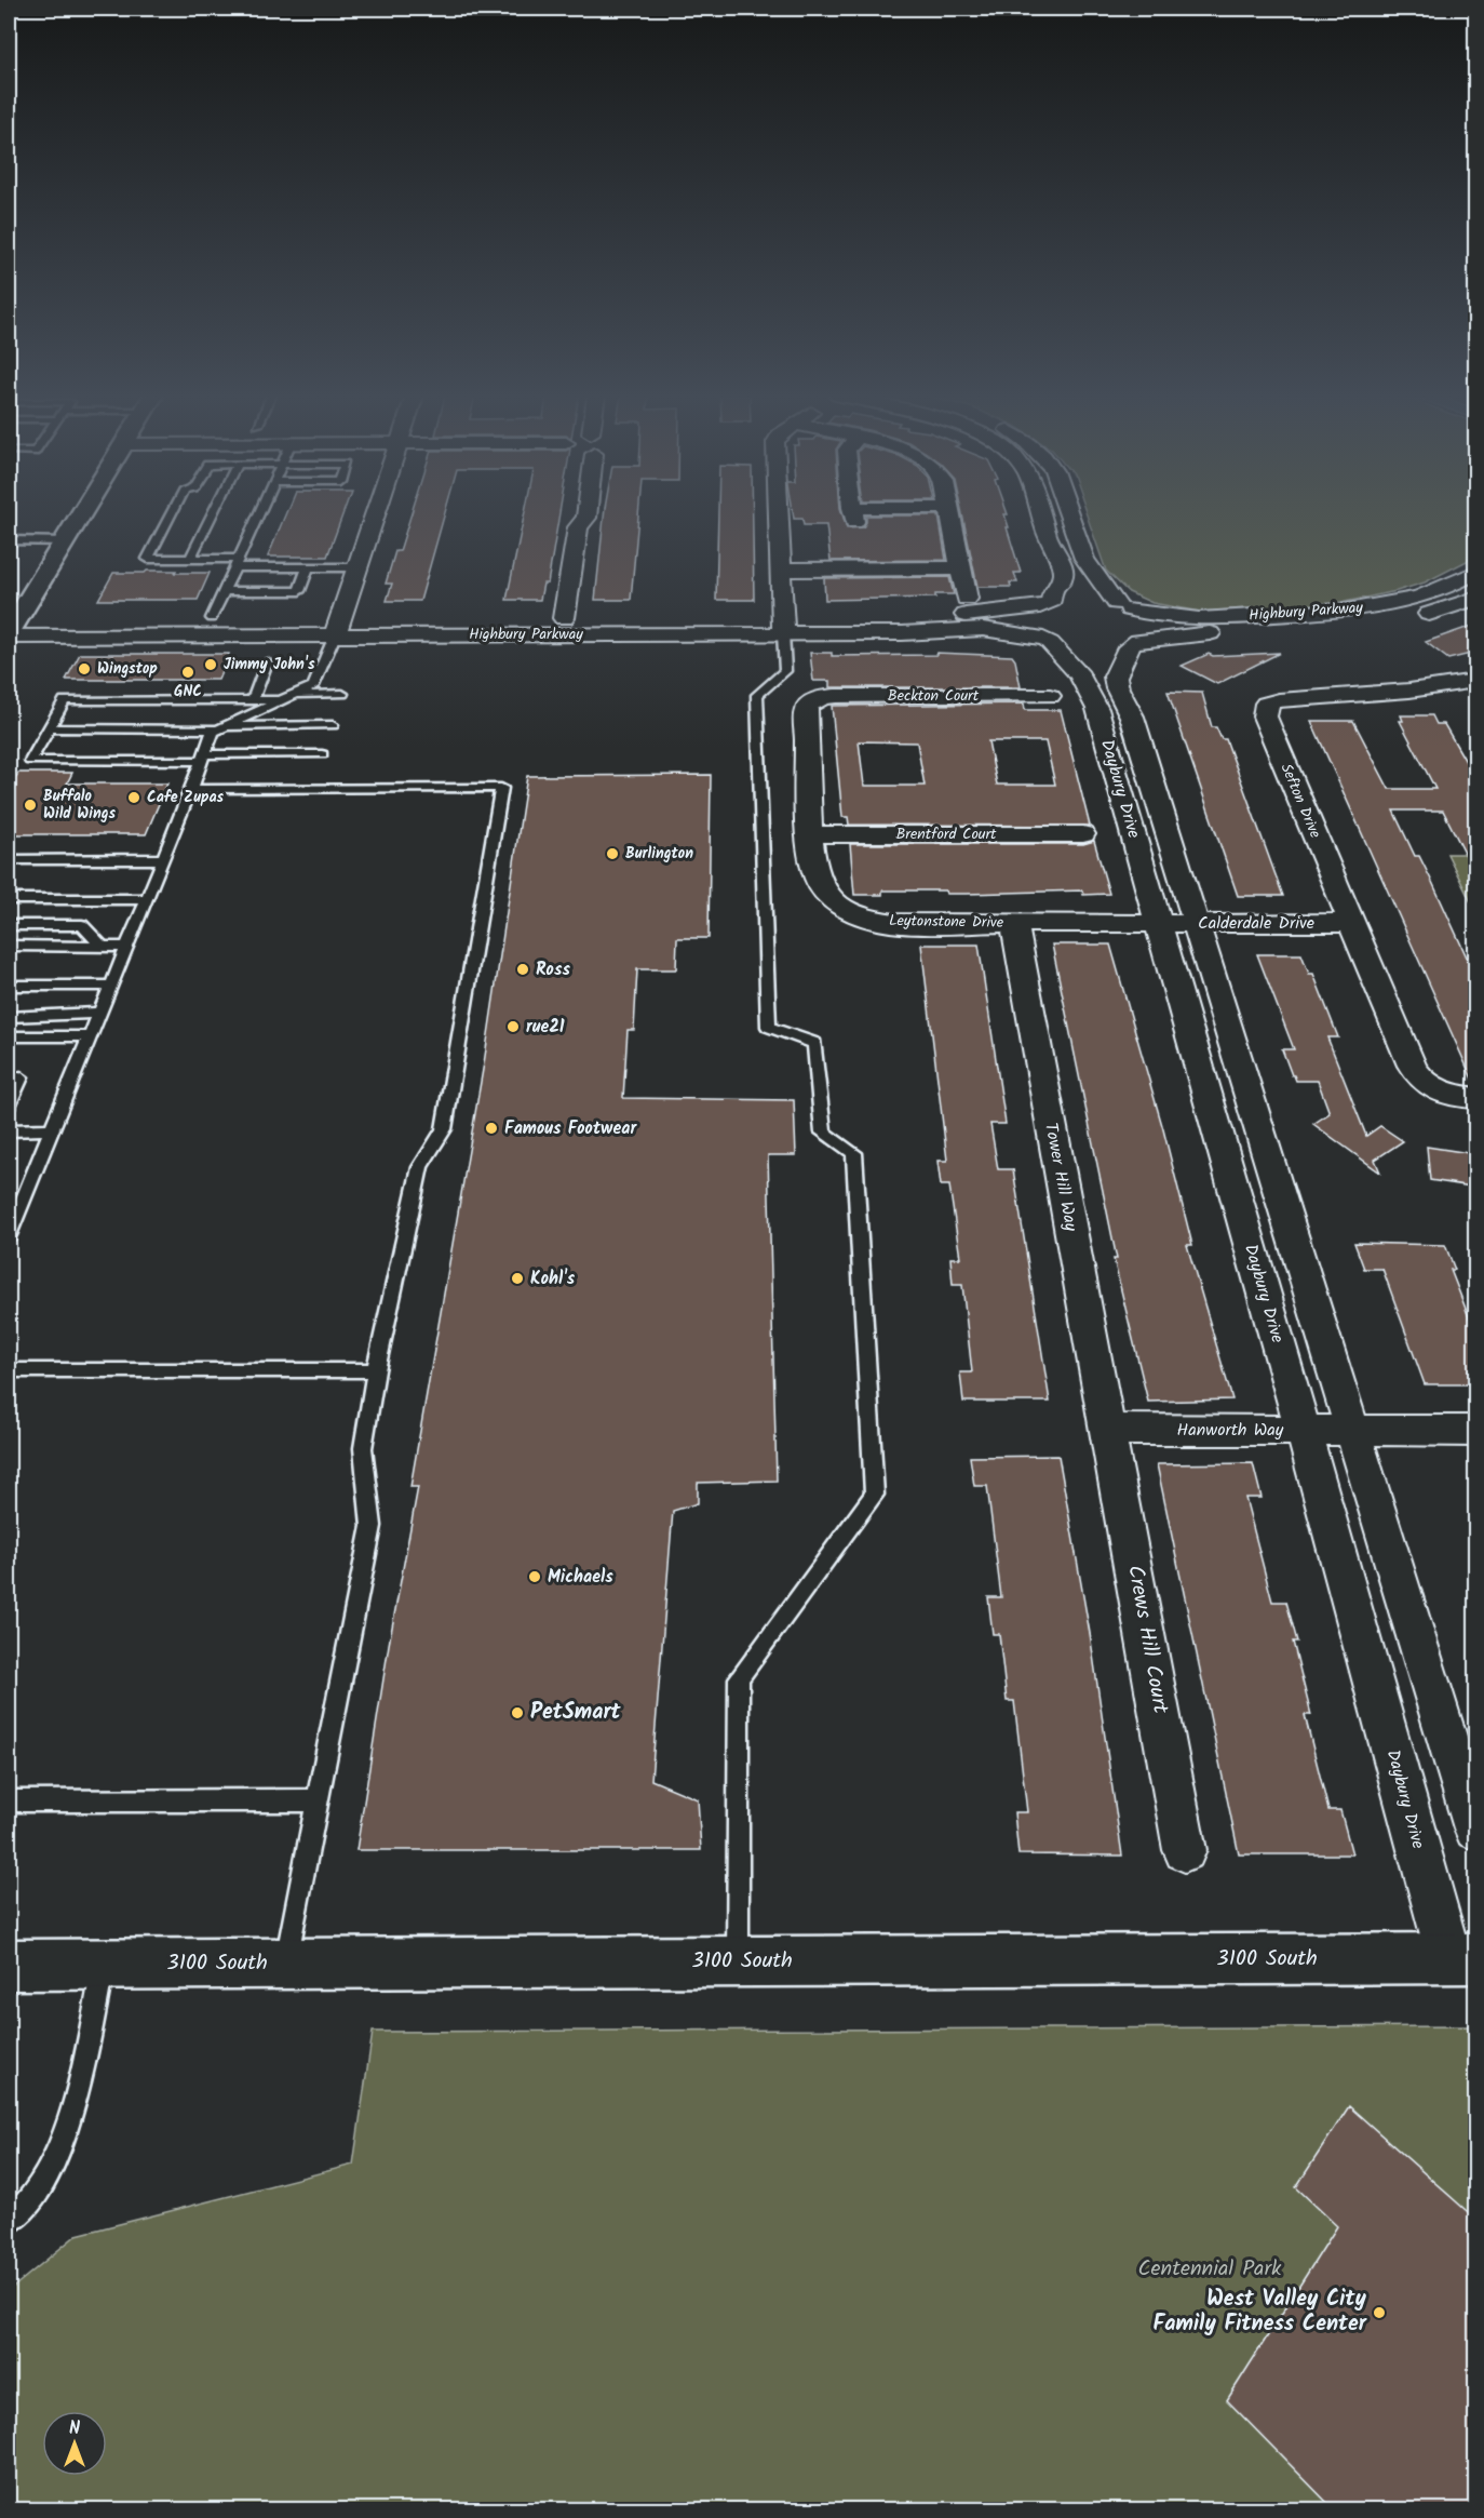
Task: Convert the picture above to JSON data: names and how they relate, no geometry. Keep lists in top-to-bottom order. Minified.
{"streets":{"main road":["3100 South"],"street":["Highbury Parkway","Beckton Court","Daybury Drive","Sefton Drive","Brentford Court","Leytonstone Drive","Calderdale Drive","Tower Hill Way","Hanworth Way","Crews Hill Court"]},"crossings":[["Highbury Parkway","Daybury Drive"],["Beckton Court","Leytonstone Drive"],["Daybury Drive","Leytonstone Drive"],["Daybury Drive","Calderdale Drive"],["Daybury Drive","Hanworth Way"],["Daybury Drive","3100 South"],["Sefton Drive","Calderdale Drive"],["Brentford Court","Leytonstone Drive"],["Leytonstone Drive","Calderdale Drive"],["Leytonstone Drive","Tower Hill Way"],["Tower Hill Way","Hanworth Way"],["Tower Hill Way","Crews Hill Court"],["Hanworth Way","Crews Hill Court"]],"parks":["Centennial Park"],"places":["Jimmy John's","Wingstop","GNC","Cafe Zupas","Buffalo Wild Wings","Burlington","Ross","rue21","Famous Footwear","Kohl's","Michaels","PetSmart","West Valley City Family Fitness Center"],"north":"top"}
